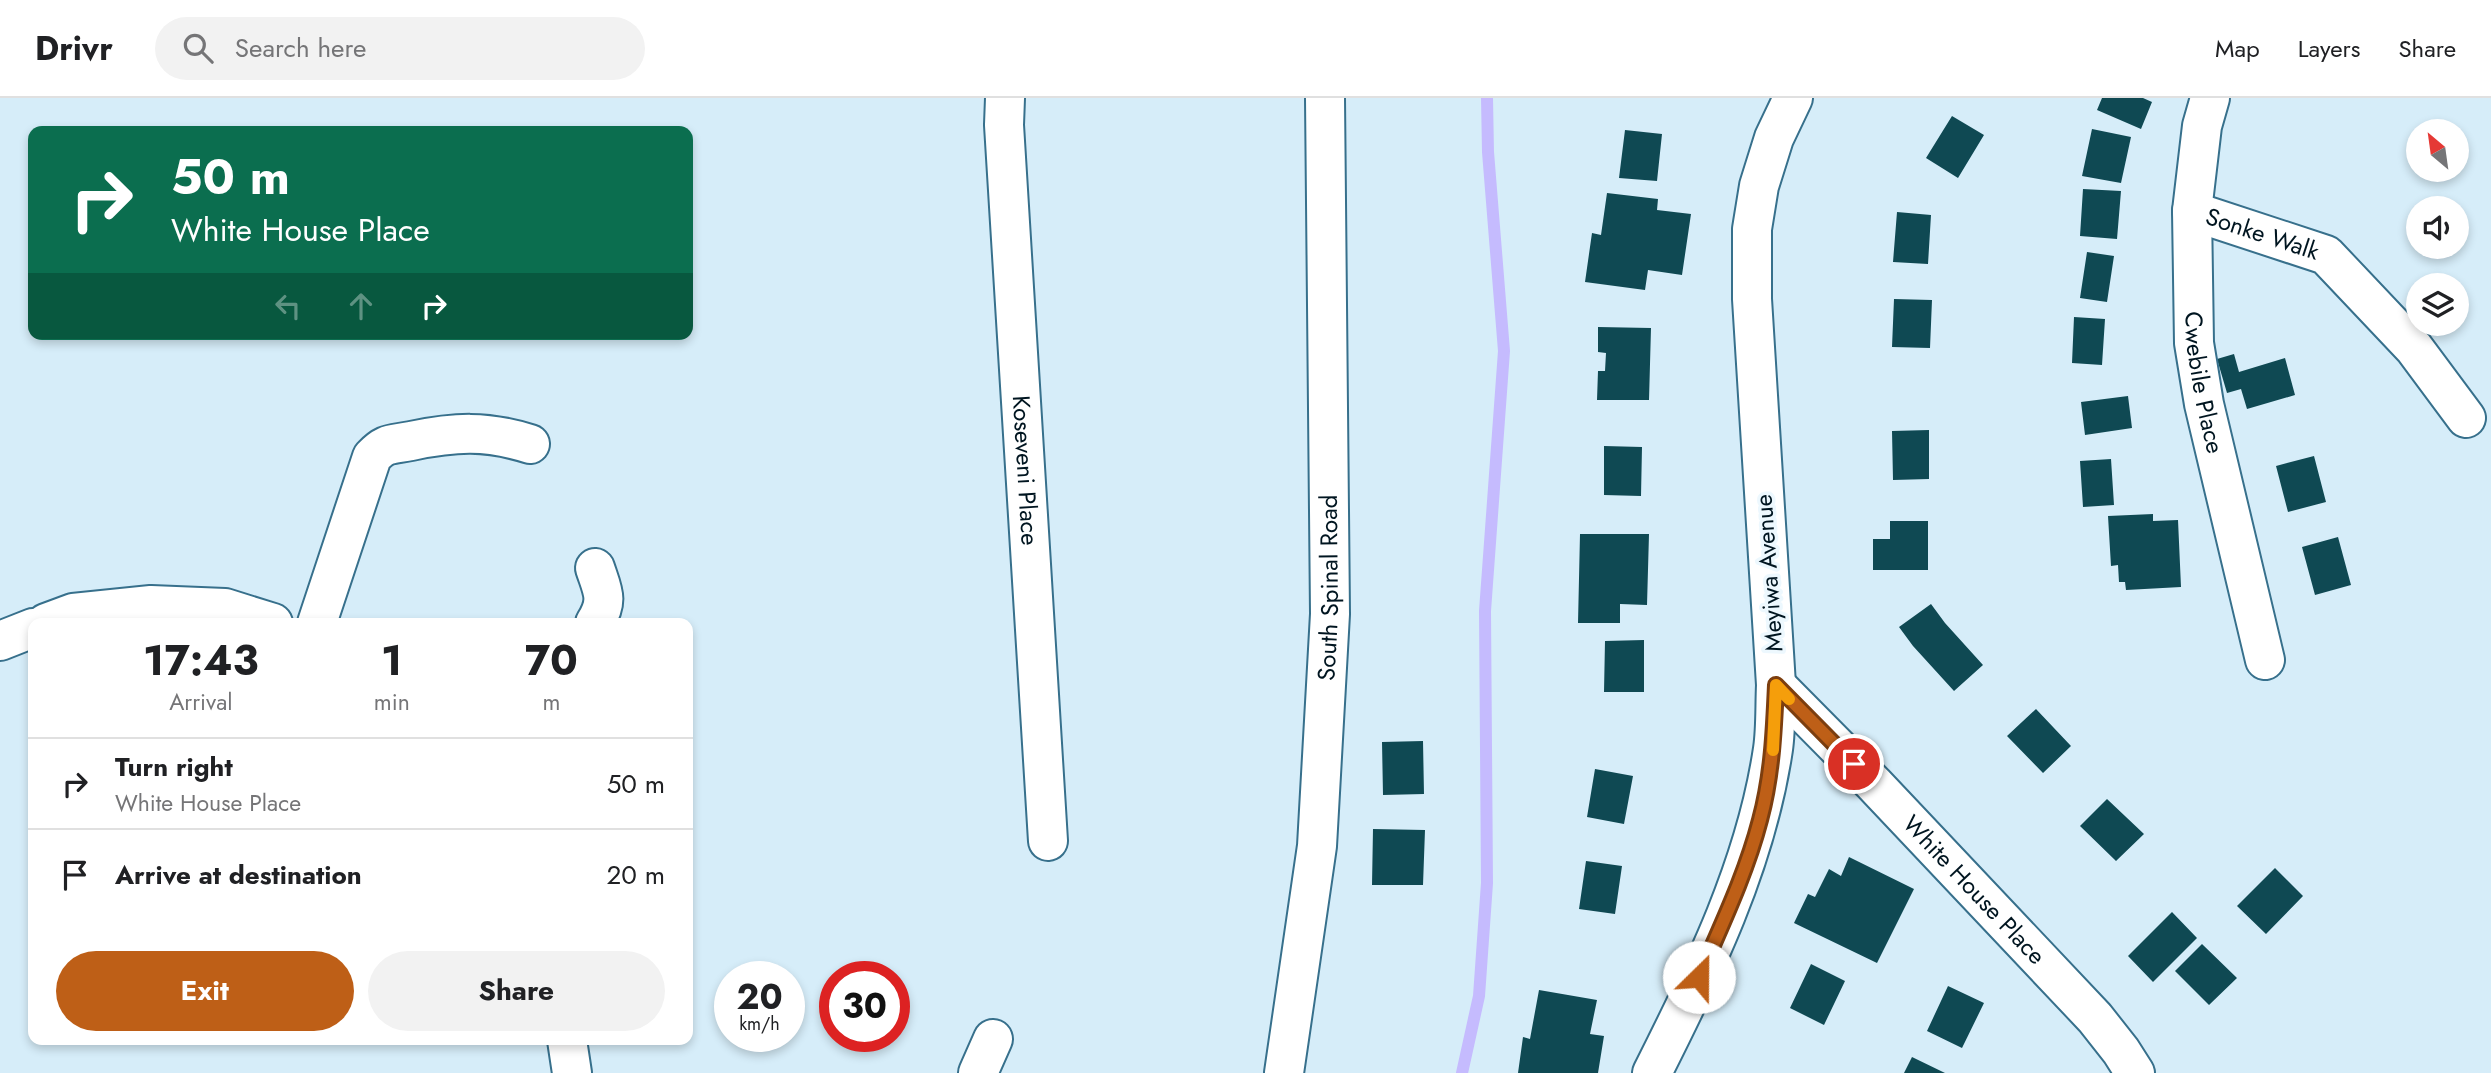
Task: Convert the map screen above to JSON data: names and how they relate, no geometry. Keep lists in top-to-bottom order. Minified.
{"streets":{"street":["Sonke Walk","Cwebile Place","Koseveni Place","Meyiwa Avenue","South Spinal Road","White House Place"]},"crossings":[["Sonke Walk","Cwebile Place"],["Meyiwa Avenue","White House Place"]],"north":"top left","page":{"header":"Drivr","search":"Search here","nav":["Map","Layers","Share"],"turn":["50 m","White House Place"],"eta":["17:43","Arrival","1","min","70","m"],"list":[{"name":"Turn right","note":"White House Place","value":"50 m"},{"name":"Arrive at destination","value":"20 m"}],"buttons":["Exit","Share"],"speed":"20 km/h","limit":"30"}}
